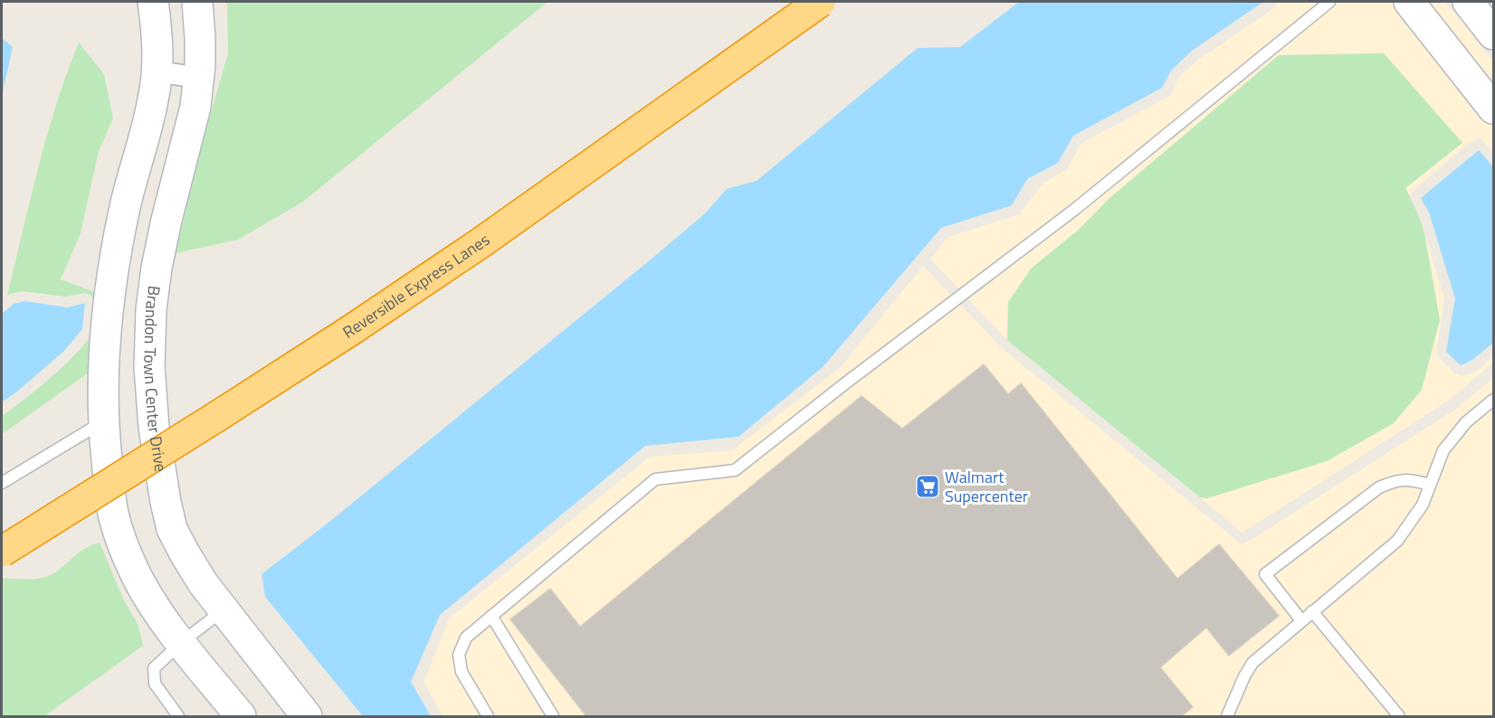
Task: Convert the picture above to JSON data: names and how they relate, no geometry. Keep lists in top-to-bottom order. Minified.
{"streets":{"highway":["Reversible Express Lanes"],"street":["Brandon Town Center Drive"]},"places":{"supermarket":["Walmart Supercenter"]}}
